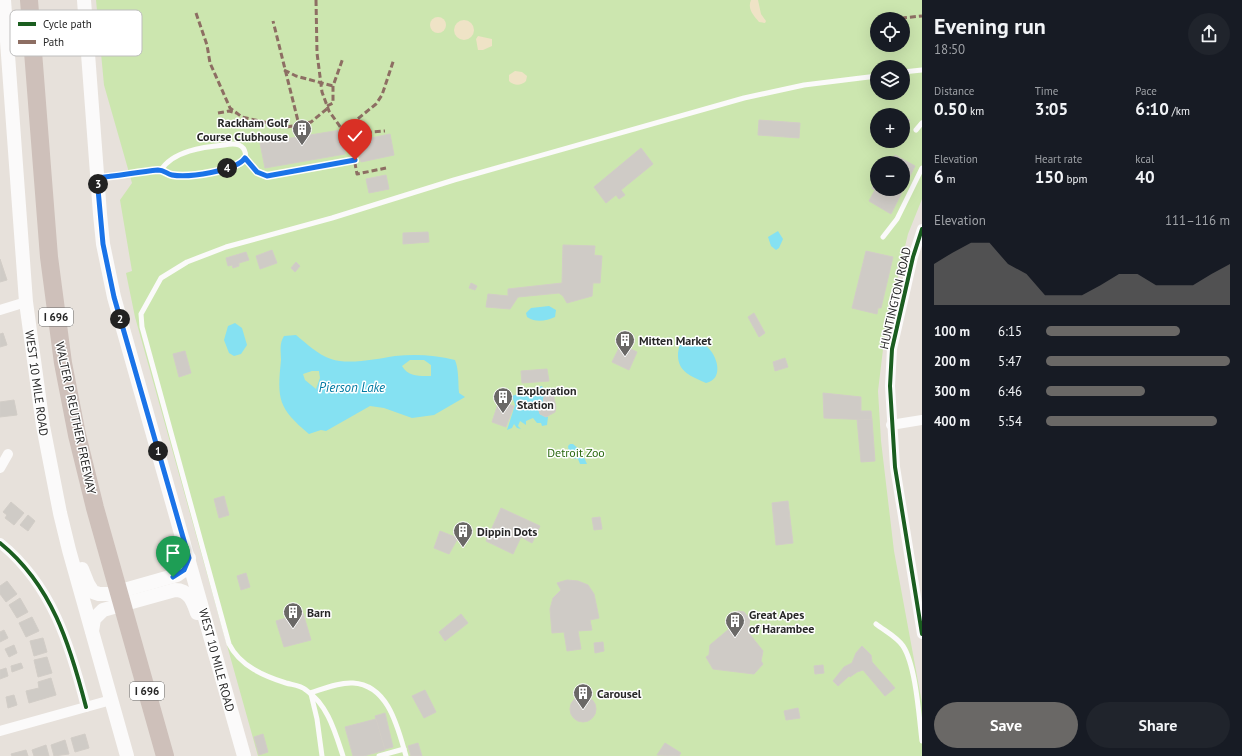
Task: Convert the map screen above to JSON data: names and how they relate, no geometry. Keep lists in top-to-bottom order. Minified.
{"streets":{"highway":["I 696","WALTER P REUTHER FREEWAY"],"main road":["WEST 10 MILE ROAD"],"street":["HUNTINGTON ROAD"]},"water":["Pierson Lake"],"parks":["Detroit Zoo"],"places":{"building":["Rackham Golf Course Clubhouse","Mitten Market","Exploration Station","Dippin Dots","Barn","Great Apes of Harambee","Carousel"]},"legend":["Cycle path","Path"],"page":{"heading":["Evening run","18:50"],"map_buttons":["+","−"],"stats":[["Distance","0.50 km"],["Time","3:05"],["Pace","6:10 /km"],["Elevation","6 m"],["Heart rate","150 bpm"],["kcal","40"]],"pins":["4","3","2","1"],"chart":["Elevation","111–116 m"],"list":[{"name":"100 m","note":"6:15"},{"name":"200 m","note":"5:47"},{"name":"300 m","note":"6:46"},{"name":"400 m","note":"5:54"}],"buttons":["Save","Share"]}}
